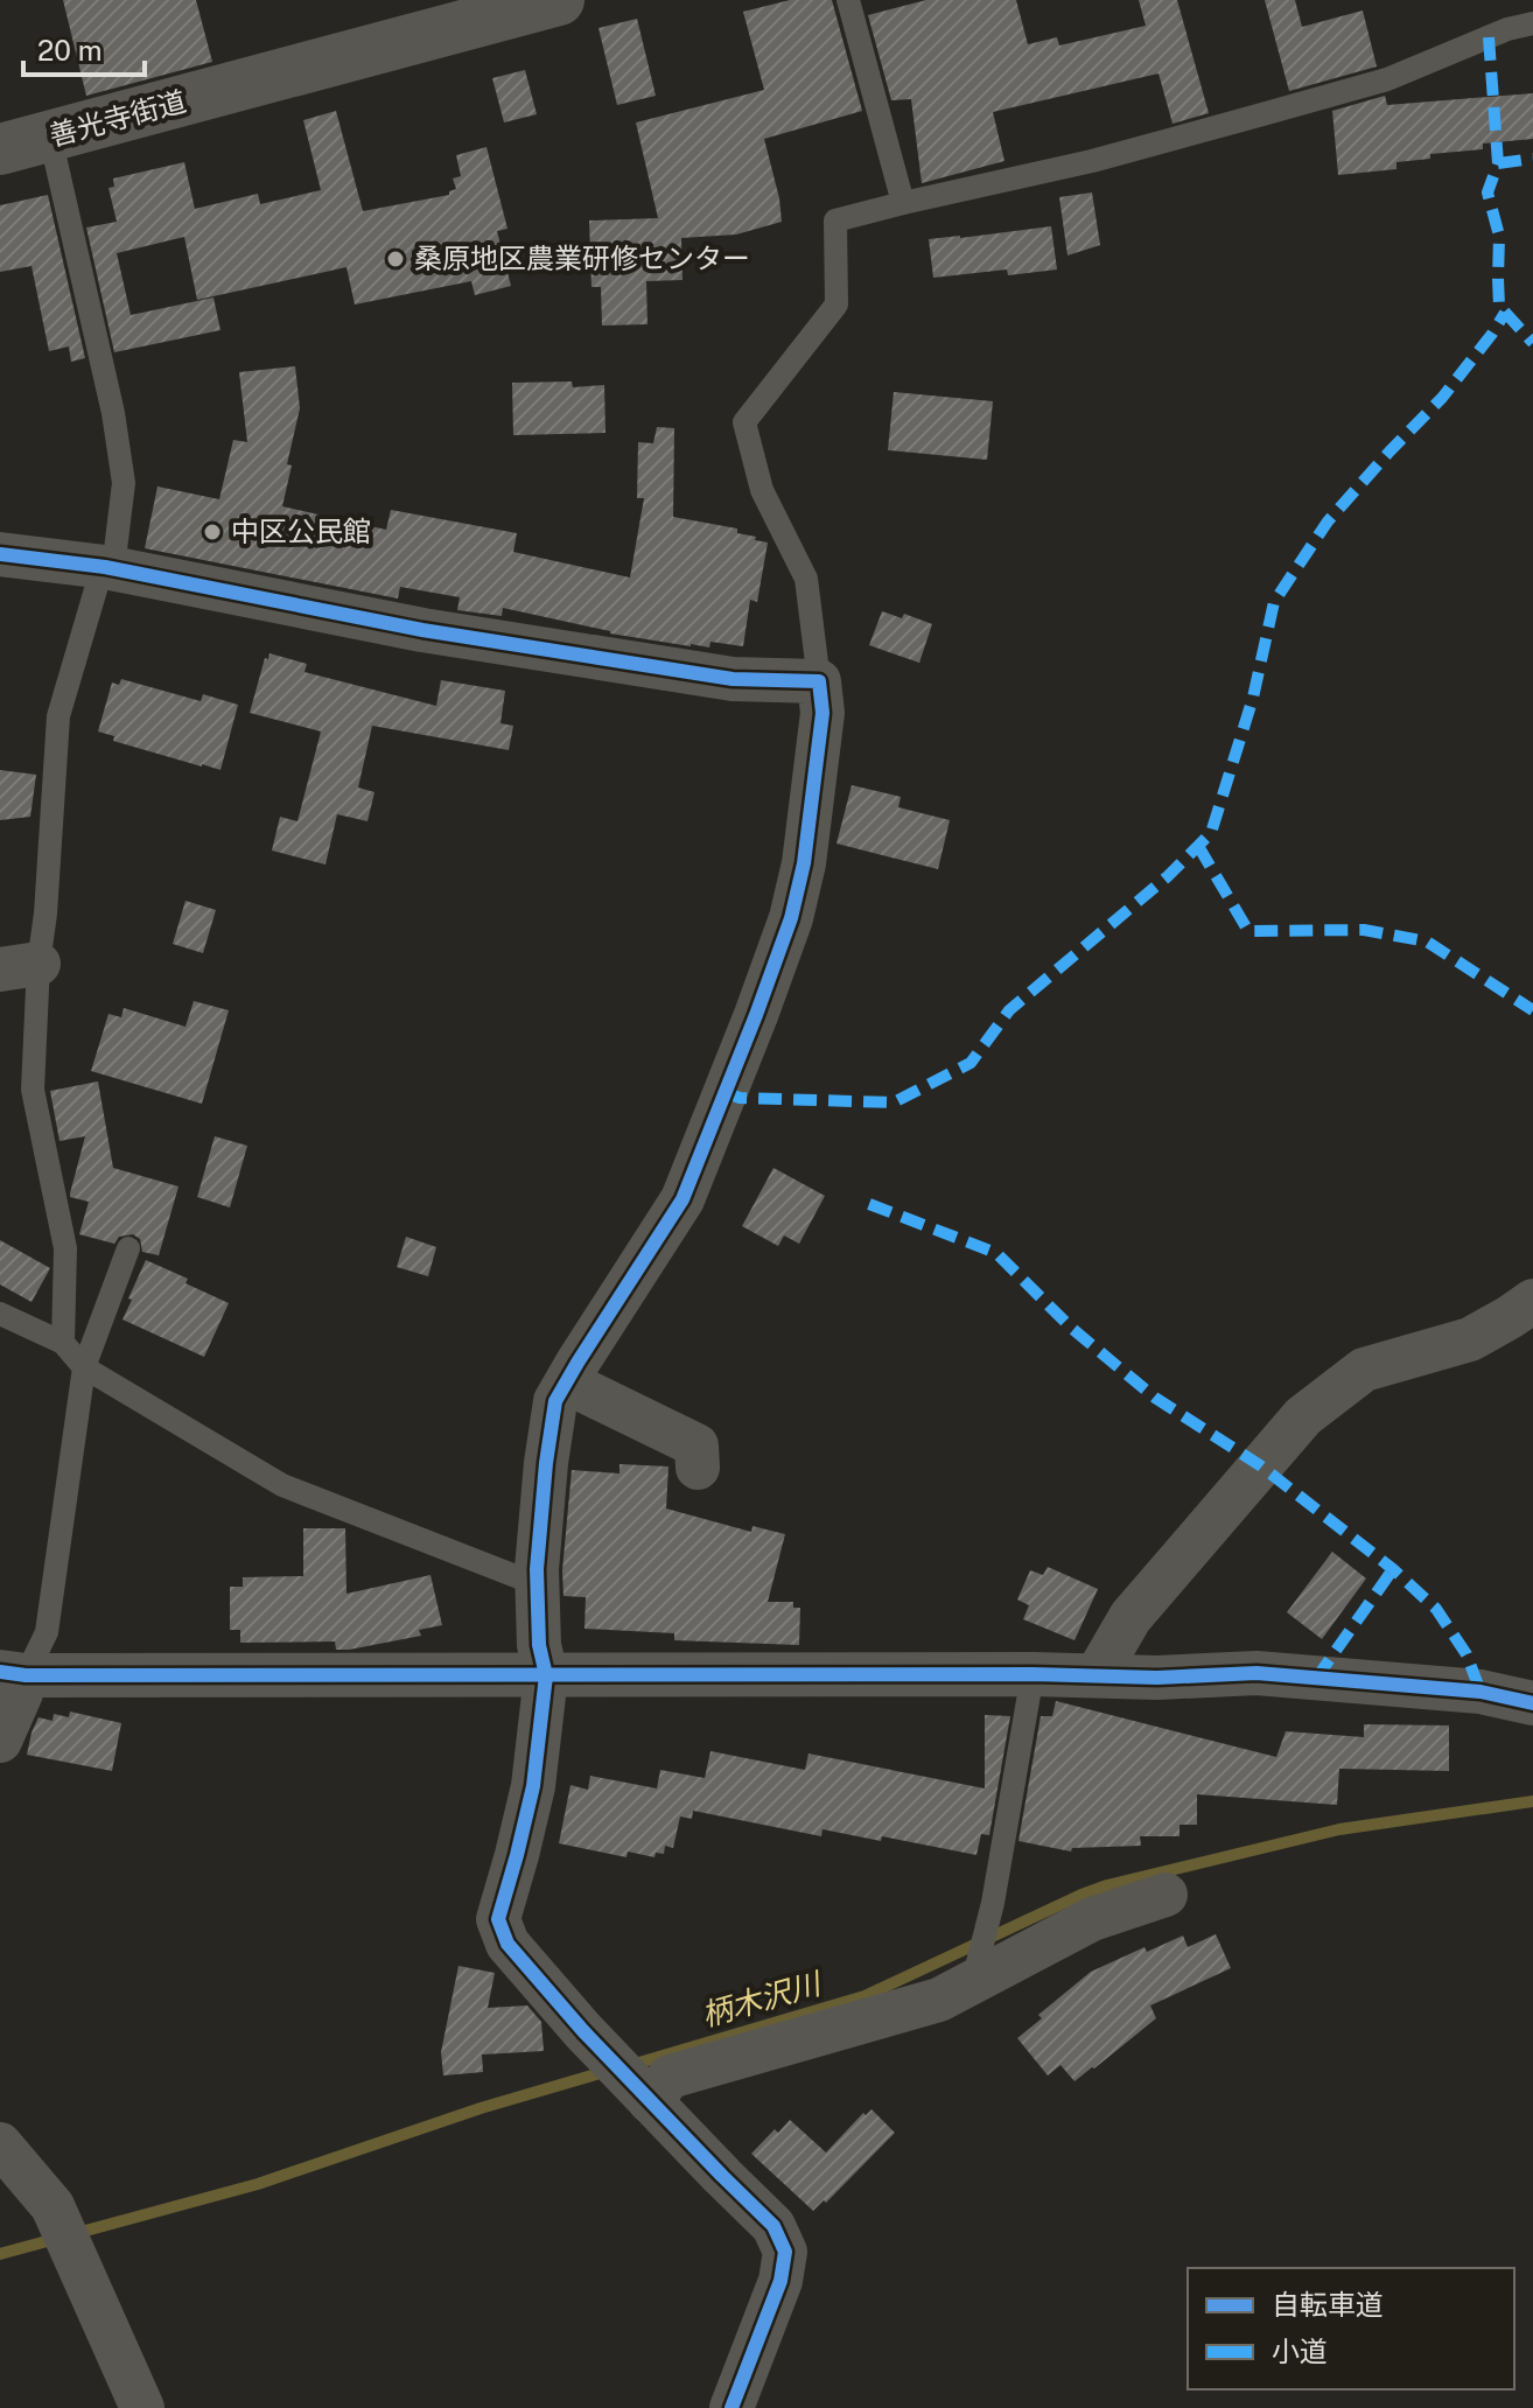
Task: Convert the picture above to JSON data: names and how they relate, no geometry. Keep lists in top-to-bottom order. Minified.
{"streets":{"street":["善光寺街道"]},"water":["柄木沢川"],"places":["桑原地区農業研修センター","中区公民館"],"legend":["自転車道","小道"],"scale_bar":"20 m"}
